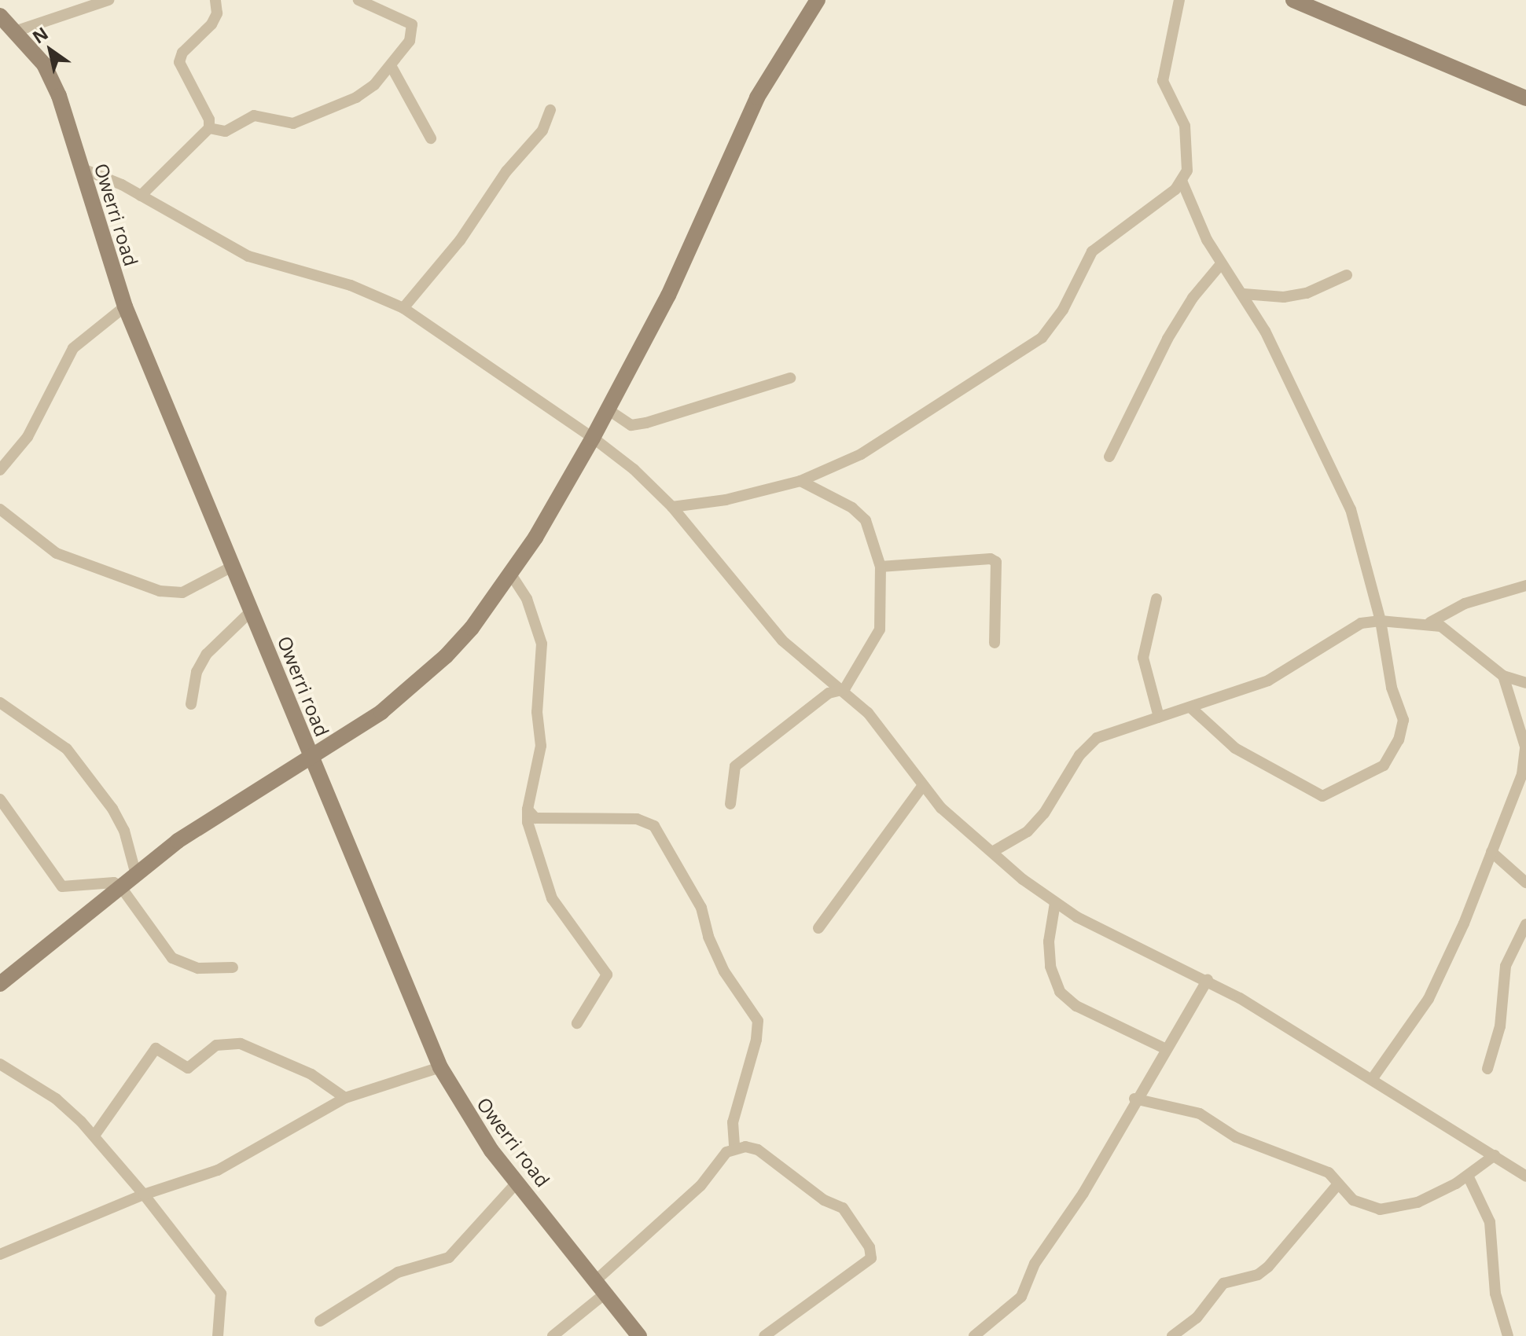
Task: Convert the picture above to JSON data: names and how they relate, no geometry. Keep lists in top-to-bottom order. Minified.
{"streets":{"street":["Owerri road"]},"north":"top left"}
